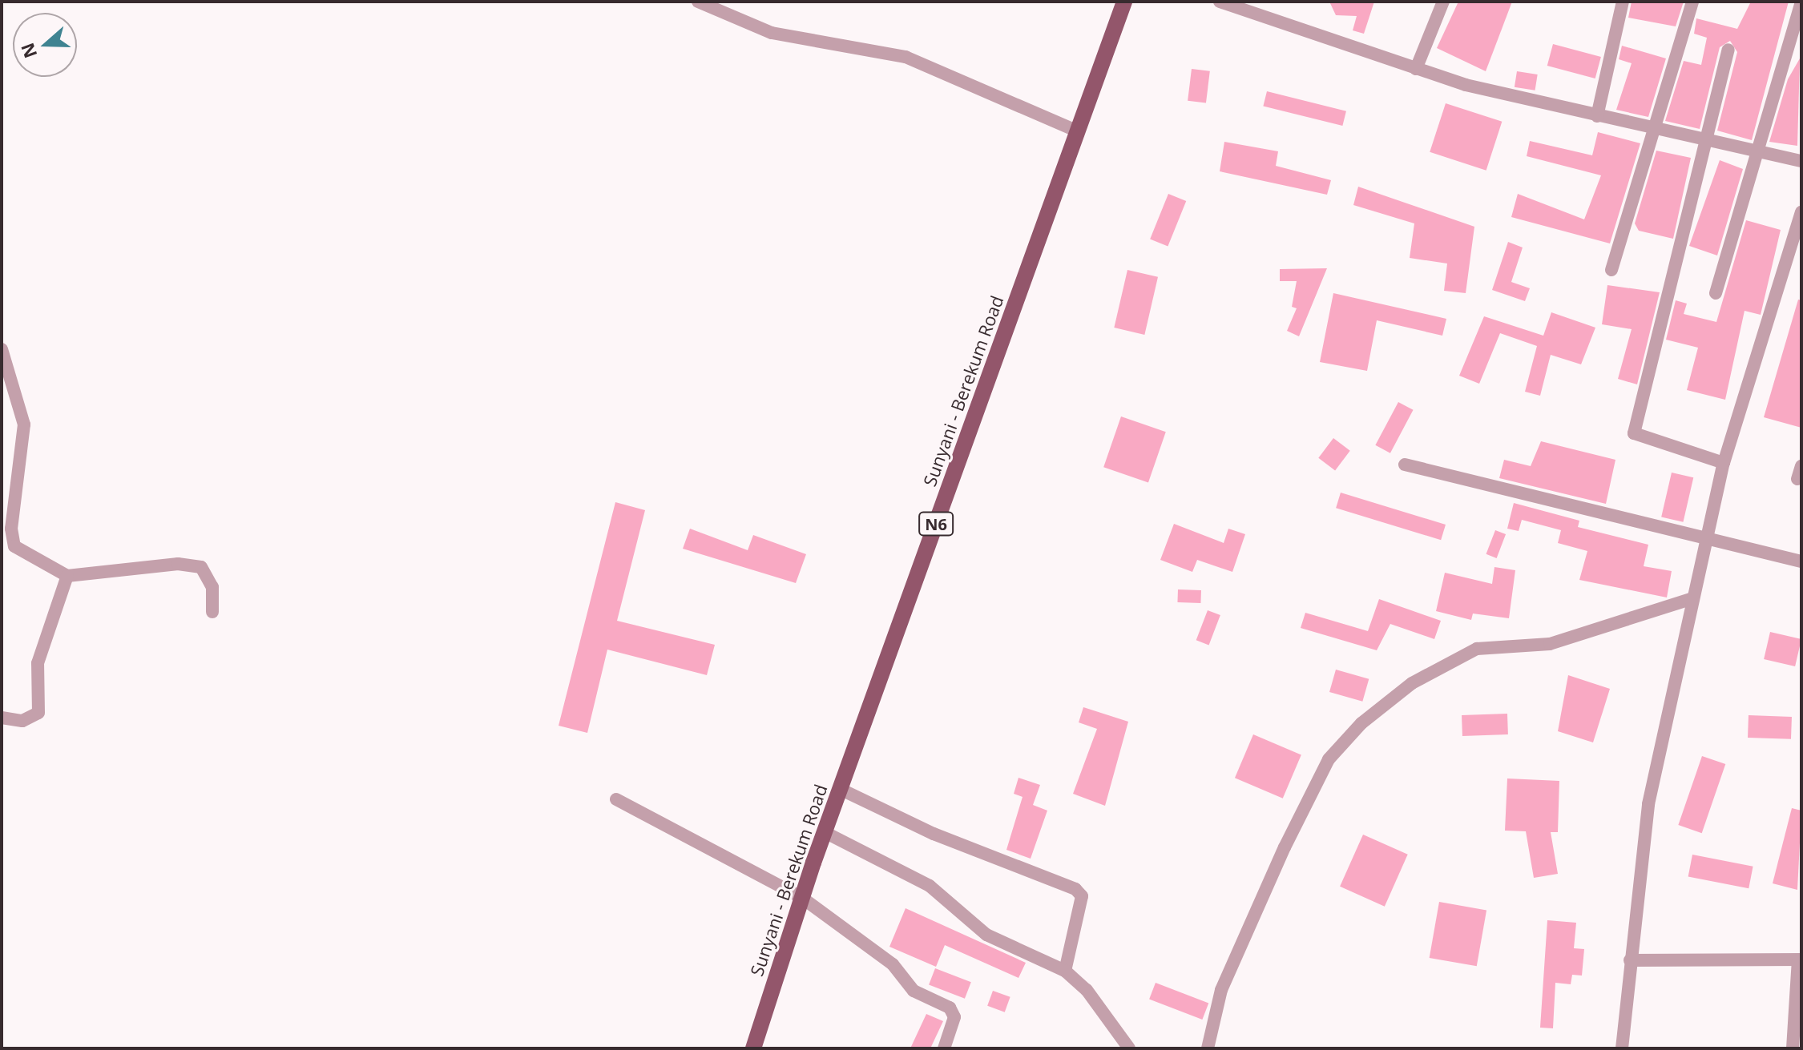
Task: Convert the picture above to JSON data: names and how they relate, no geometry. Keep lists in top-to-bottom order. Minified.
{"streets":{"main road":["Sunyani - Berekum Road","N6"]},"north":"left"}
